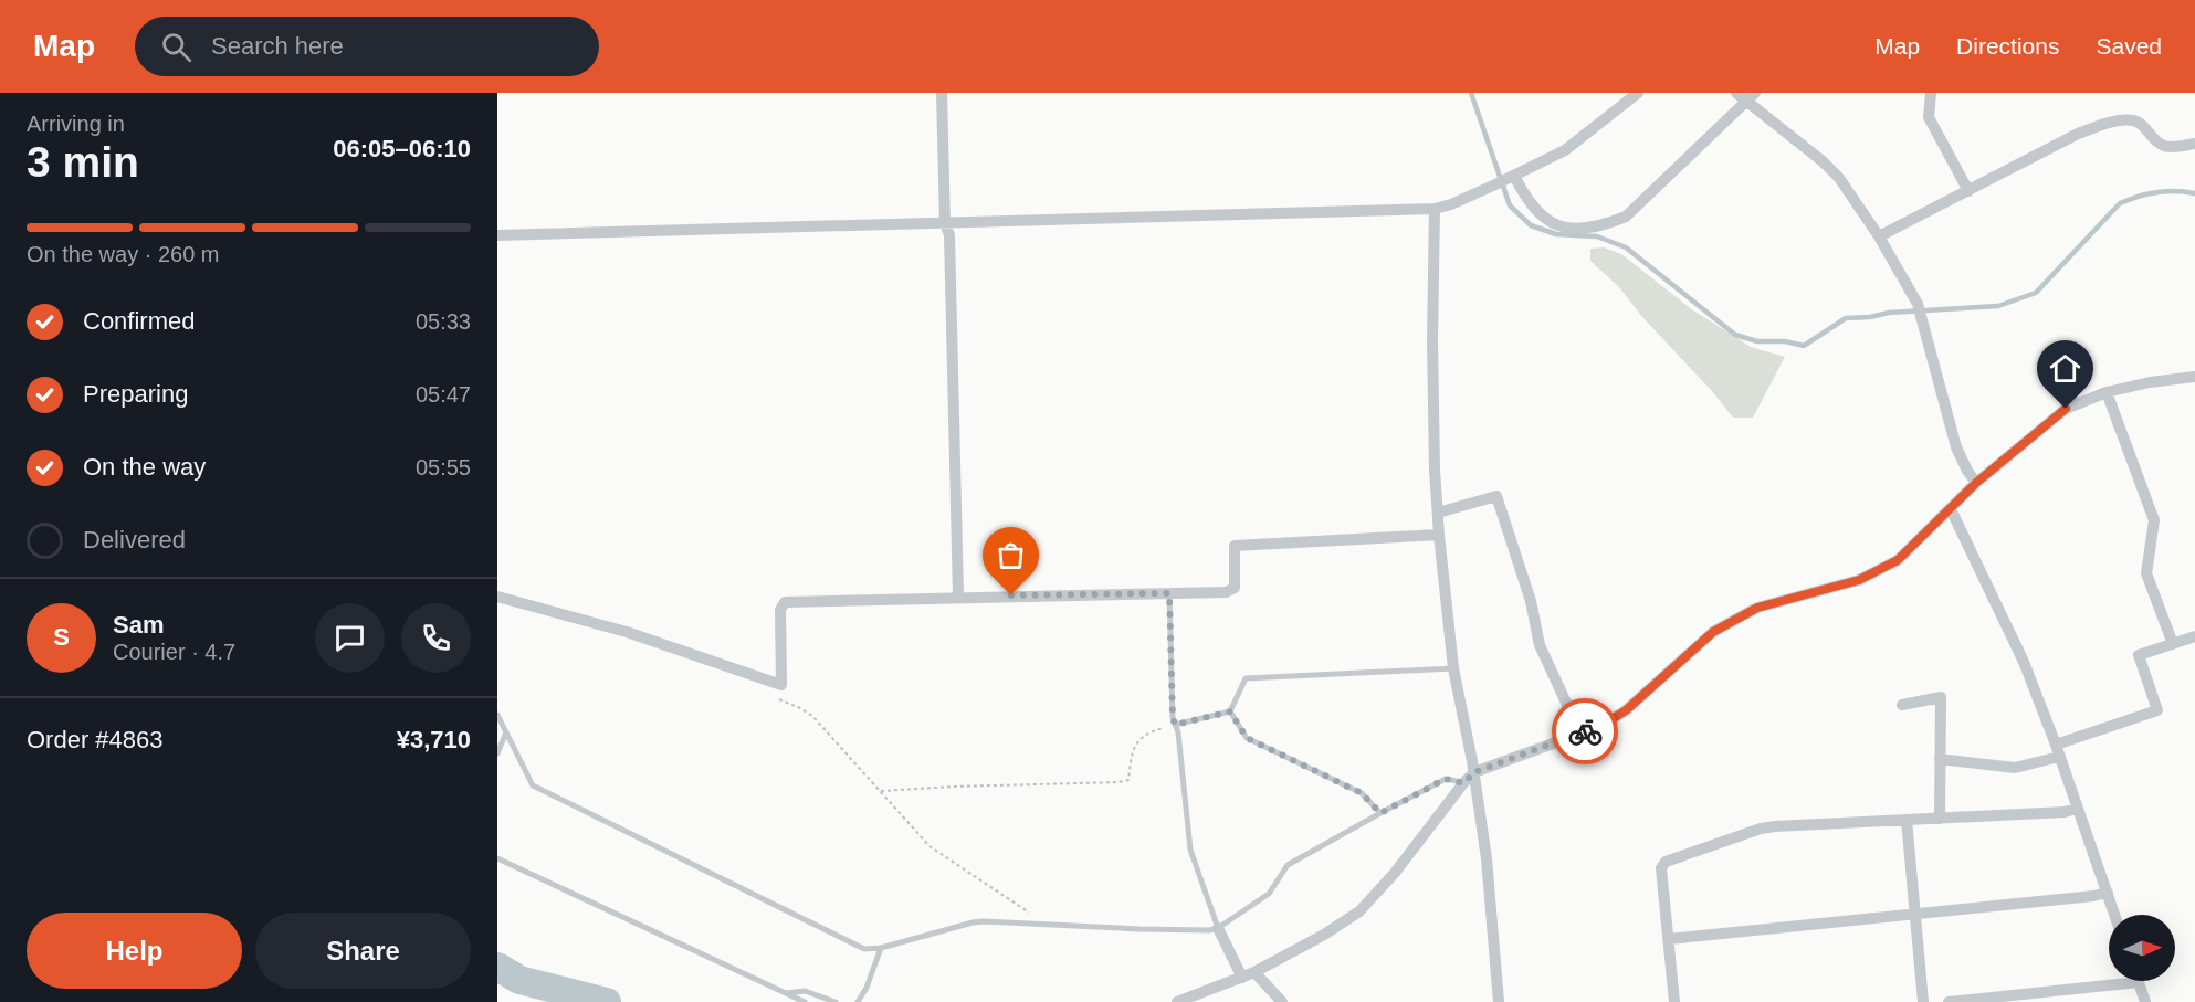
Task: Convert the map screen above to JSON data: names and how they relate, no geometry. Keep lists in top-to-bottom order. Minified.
{"north":"right","page":{"header":"Map","search":"Search here","nav":["Map","Directions","Saved"],"heading":["3 min","Arriving in","06:05–06:10"],"panel":["Sam","Courier · 4.7","Order #4863","¥3,710"],"bar":"On the way · 260 m","list":[["Confirmed","05:33"],["Preparing","05:47"],["On the way","05:55"],"Delivered"],"round":"S","buttons":["Help","Share"]}}
